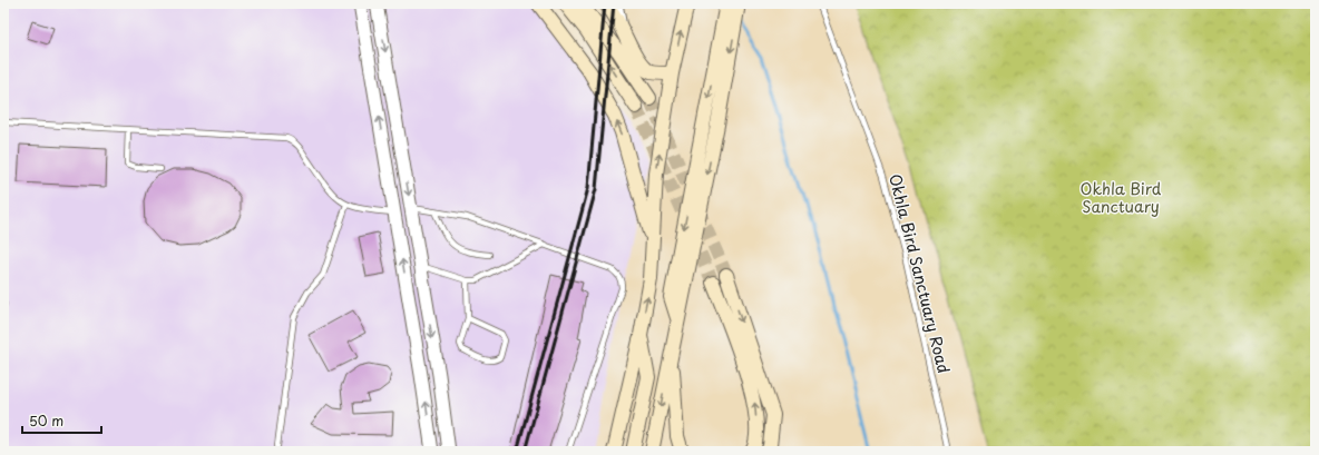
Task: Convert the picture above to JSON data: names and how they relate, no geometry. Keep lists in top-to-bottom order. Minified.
{"streets":{"lane":["Okhla Bird Sanctuary Road"]},"parks":["Okhla Bird Sanctuary"],"scale_bar":"50 m"}
